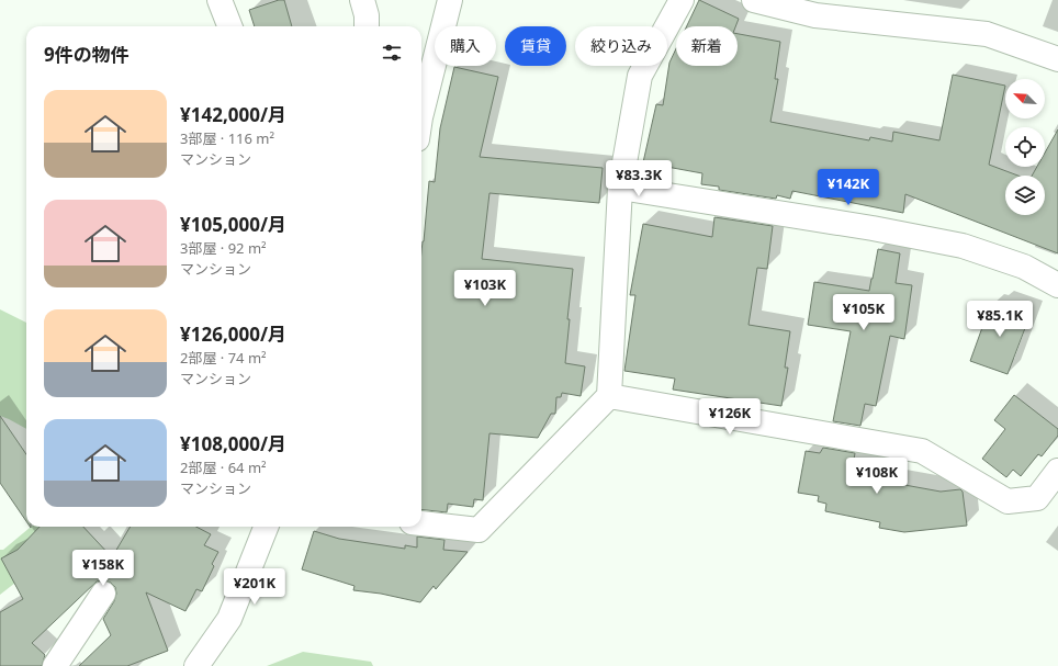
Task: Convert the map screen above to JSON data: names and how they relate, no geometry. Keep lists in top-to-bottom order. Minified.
{"north":"top left","page":{"chip":["購入","賃貸","絞り込み","新着"],"heading":"9件の物件","list":[{"name":"¥142,000/月","note":"3部屋 · 116 m² · マンション"},{"name":"¥105,000/月","note":"3部屋 · 92 m² · マンション"},{"name":"¥126,000/月","note":"2部屋 · 74 m² · マンション"},{"name":"¥108,000/月","note":"2部屋 · 64 m² · マンション"}],"price":["¥83.3K","¥142K","¥103K","¥105K","¥85.1K","¥126K","¥108K","¥158K","¥201K"]}}
